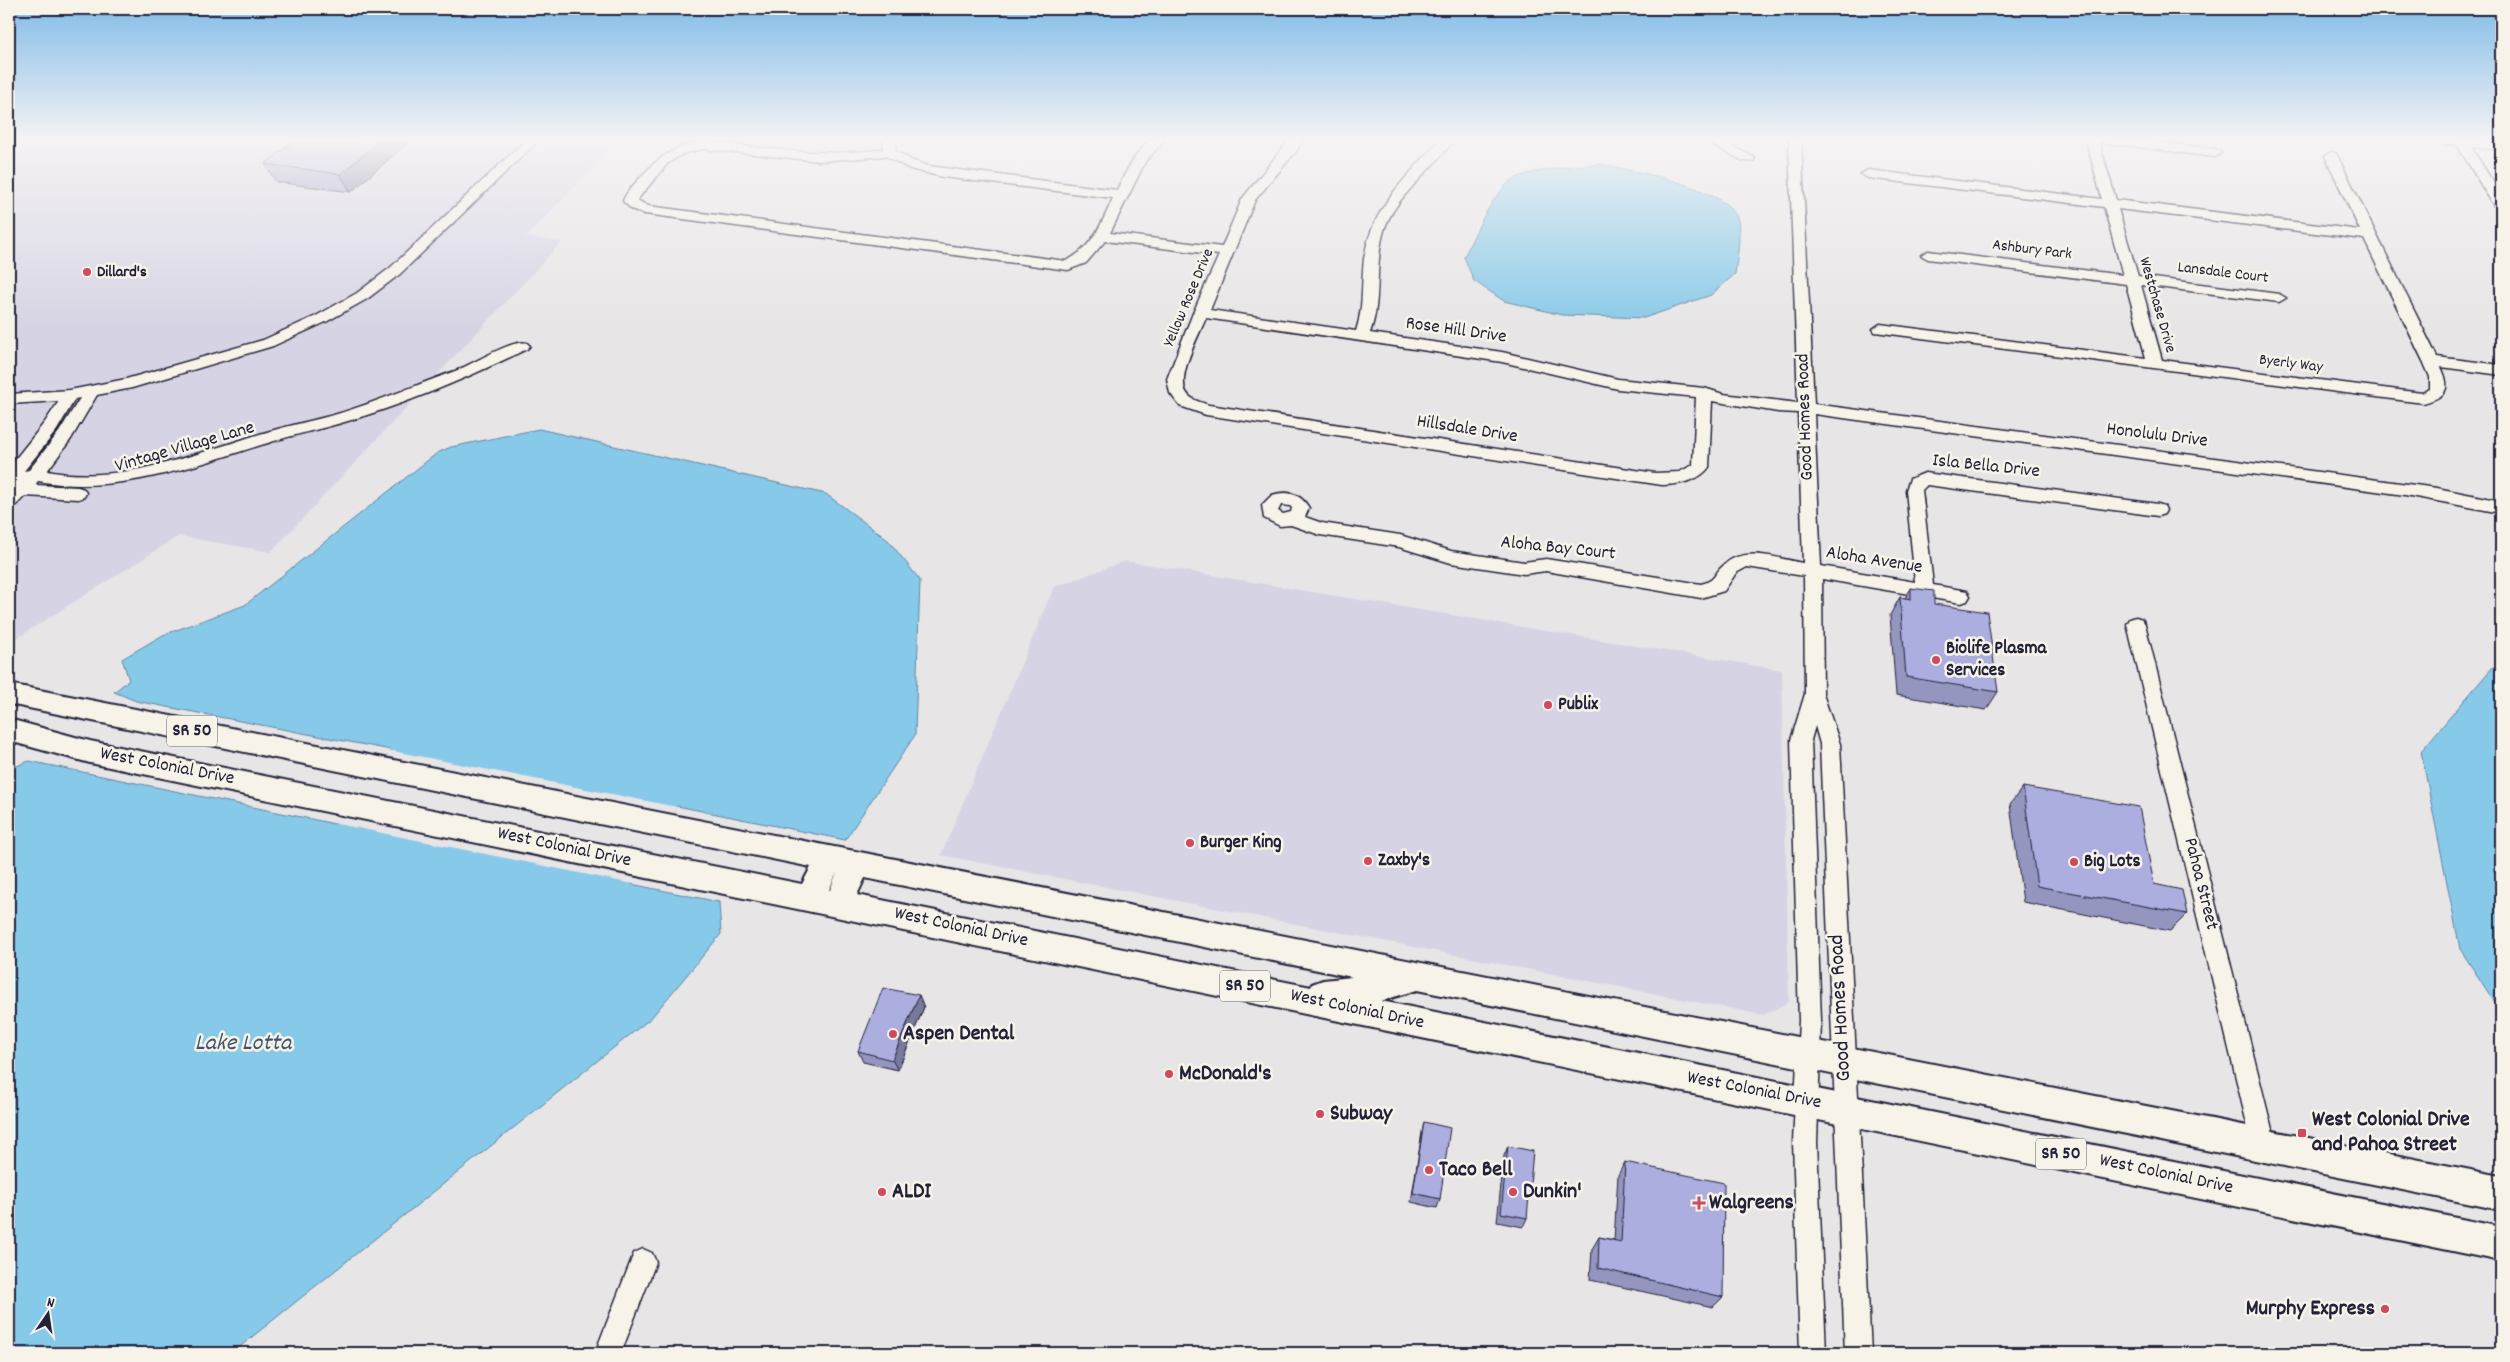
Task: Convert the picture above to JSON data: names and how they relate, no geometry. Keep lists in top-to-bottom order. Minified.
{"streets":{"highway":["SR 50","West Colonial Drive"],"street":["Ashbury Park","Lansdale Court","Yellow Rose Drive","Westchase Drive","Rose Hill Drive","Byerly Way","Good Homes Road","Hillsdale Drive","Honolulu Drive","Vintage Village Lane","Isla Bella Drive","Aloha Bay Court","Aloha Avenue","Pahoa Street"]},"crossings":[["Ashbury Park","Lansdale Court"],["Ashbury Park","Westchase Drive"],["Lansdale Court","Westchase Drive"],["Yellow Rose Drive","Rose Hill Drive"],["Yellow Rose Drive","Hillsdale Drive"],["Westchase Drive","Byerly Way"],["Rose Hill Drive","Good Homes Road"],["Rose Hill Drive","Hillsdale Drive"],["Rose Hill Drive","Honolulu Drive"],["Good Homes Road","Honolulu Drive"],["Good Homes Road","Aloha Bay Court"],["Good Homes Road","Aloha Avenue"],["Good Homes Road","SR 50"],["Good Homes Road","West Colonial Drive"],["Isla Bella Drive","Aloha Avenue"],["Aloha Bay Court","Aloha Avenue"],["SR 50","Pahoa Street"]],"water":["Lake Lotta"],"places":{"other":["Dillard's","Biolife Plasma Services","Publix","Burger King","Zaxby's","Big Lots","Aspen Dental","McDonald's","Subway","Taco Bell","ALDI","Dunkin'","Murphy Express"],"transit":["West Colonial Drive and Pahoa Street"],"health":["Walgreens"]},"north":"top"}
